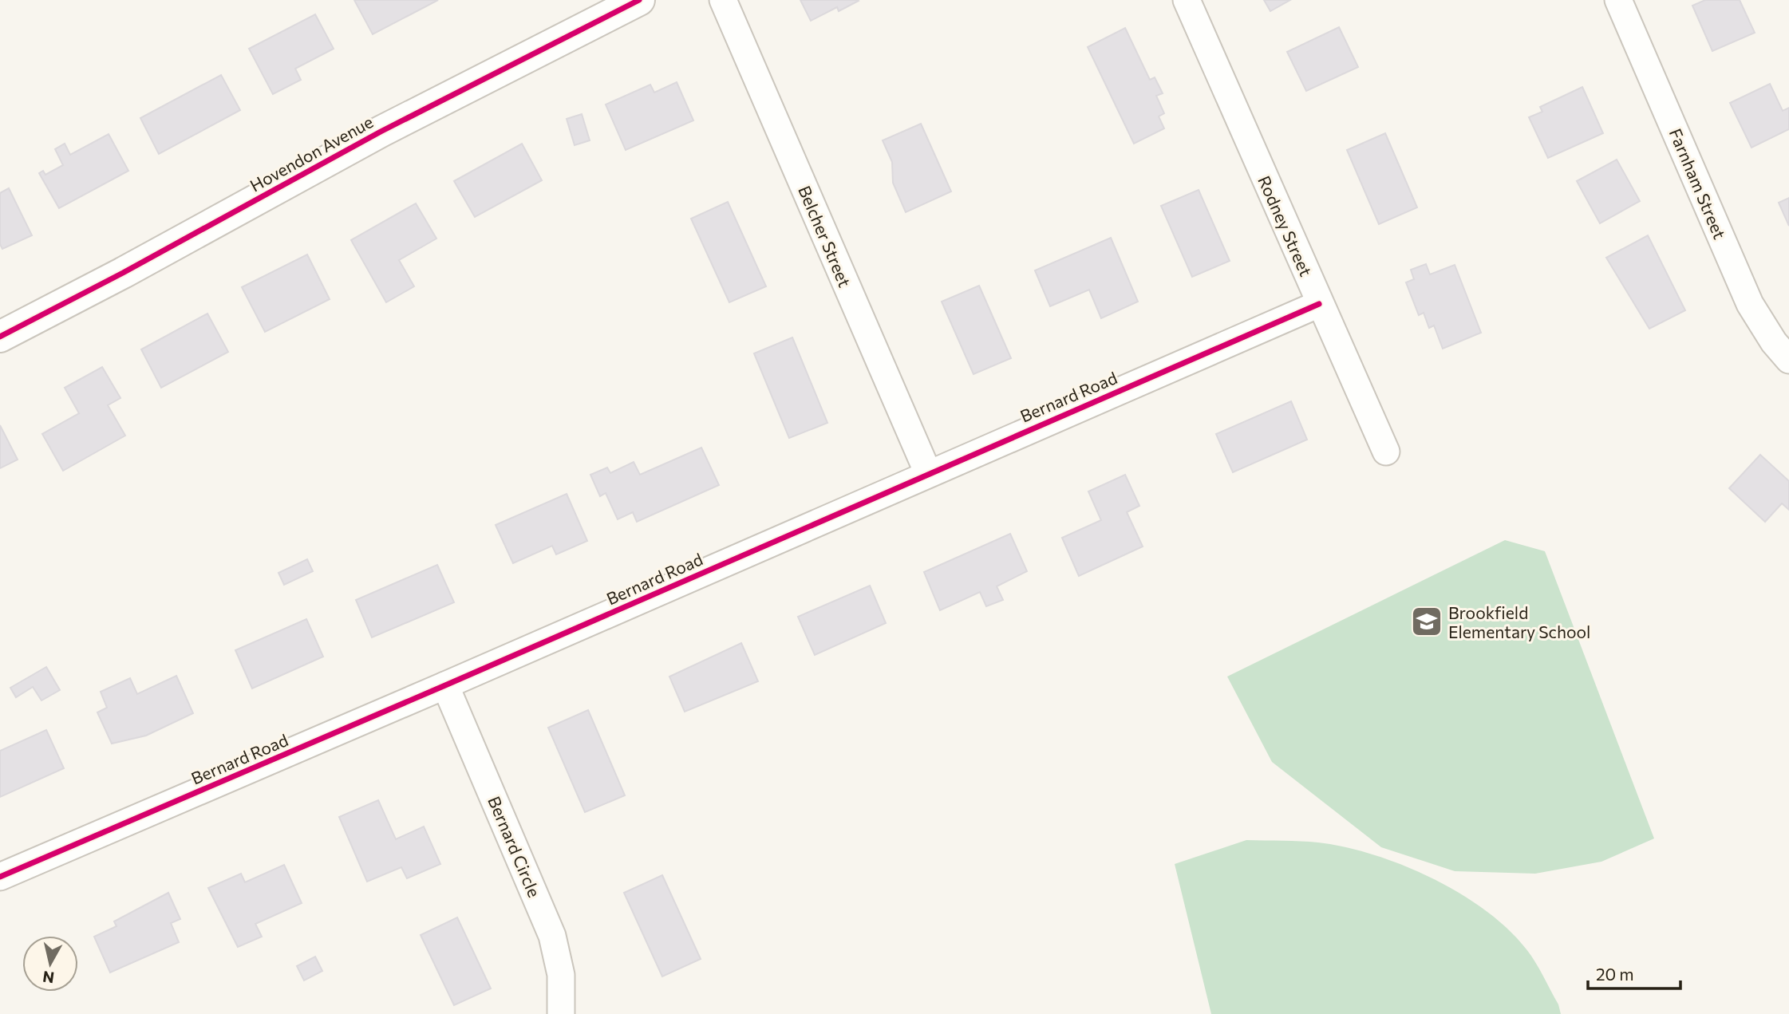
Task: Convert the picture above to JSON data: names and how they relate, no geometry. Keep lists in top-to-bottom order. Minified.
{"streets":{"street":["Hovendon Avenue","Farnham Street","Rodney Street","Belcher Street","Bernard Road","Bernard Circle"]},"crossings":[["Rodney Street","Bernard Road"],["Belcher Street","Bernard Road"],["Bernard Road","Bernard Circle"]],"places":{"school or university":["Brookfield Elementary School"]},"scale_bar":"20 m","north":"bottom"}
